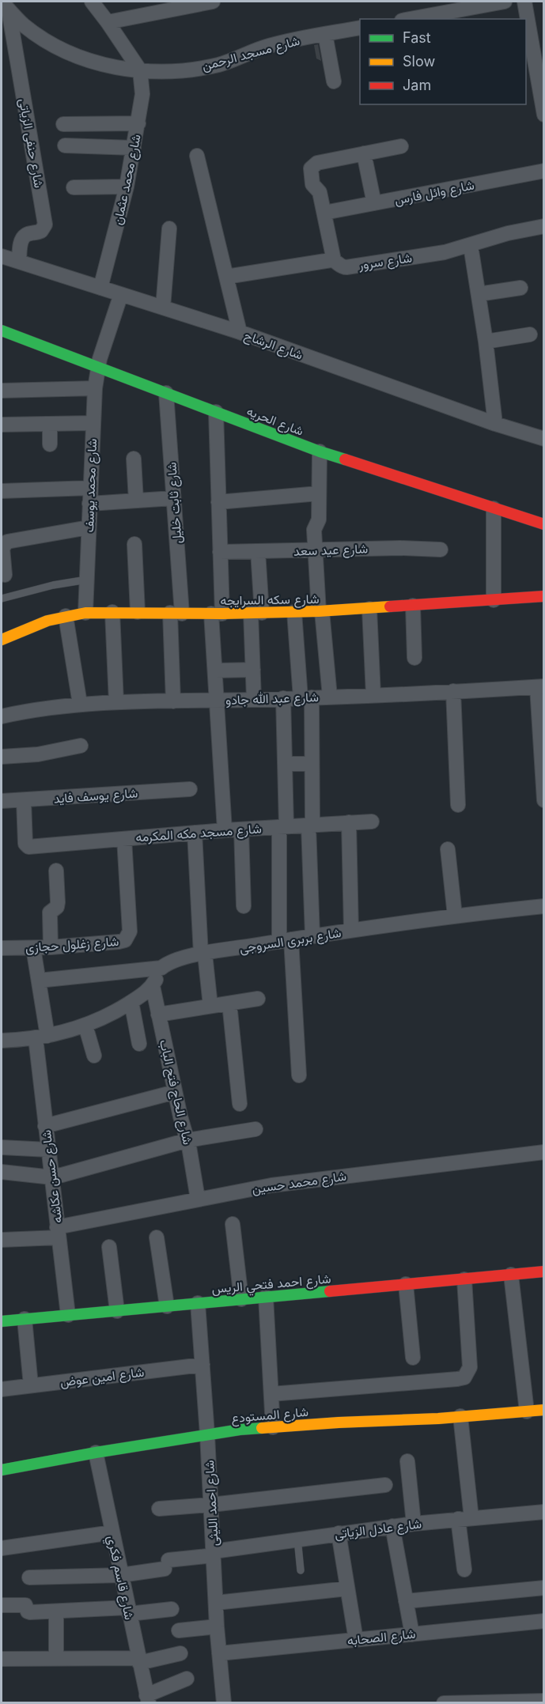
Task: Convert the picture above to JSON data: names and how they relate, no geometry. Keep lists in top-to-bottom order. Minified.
{"streets":{"street":["شارع مسجد الرحمن","شارع حنفى الزياتى","شارع محمد عثمان","شارع وائل فارس","شارع سرور","شارع الرشاح","شارع الحريه","شارع محمد يوسف","شارع ثابت خليل","شارع عيد سعد","شارع سكه السرايجه","شارع عبد الله جادو","شارع يوسف فايد","شارع مسجد مكه المكرمه","شارع بربرى السروجى","شارع زغلول حجازى","شارع الحاج فتح الباب","شارع حسن عكاشه","شارع محمد حسين","شارع احمد فتحي الريس","شارع امين عوض","شارع المستودع","شارع احمد الليثى","شارع عادل الزياتى","شارع قاسم فكري","شارع الصحابه"]},"crossings":[["شارع مسجد الرحمن","شارع حنفى الزياتى"],["شارع مسجد الرحمن","شارع محمد عثمان"],["شارع حنفى الزياتى","شارع الرشاح"],["شارع محمد عثمان","شارع الرشاح"],["شارع الرشاح","شارع محمد يوسف"],["شارع الحريه","شارع محمد يوسف"],["شارع الحريه","شارع ثابت خليل"],["شارع محمد يوسف","شارع سكه السرايجه"],["شارع ثابت خليل","شارع سكه السرايجه"],["شارع ثابت خليل","شارع عبد الله جادو"],["شارع يوسف فايد","شارع مسجد مكه المكرمه"],["شارع مسجد مكه المكرمه","شارع زغلول حجازى"],["شارع بربرى السروجى","شارع حسن عكاشه"],["شارع زغلول حجازى","شارع حسن عكاشه"],["شارع الحاج فتح الباب","شارع محمد حسين"],["شارع حسن عكاشه","شارع محمد حسين"],["شارع حسن عكاشه","شارع احمد فتحي الريس"],["شارع احمد فتحي الريس","شارع احمد الليثى"],["شارع امين عوض","شارع احمد الليثى"],["شارع المستودع","شارع احمد الليثى"],["شارع المستودع","شارع قاسم فكري"],["شارع احمد الليثى","شارع عادل الزياتى"],["شارع احمد الليثى","شارع الصحابه"],["شارع عادل الزياتى","شارع قاسم فكري"]],"legend":["Fast","Slow","Jam"]}
